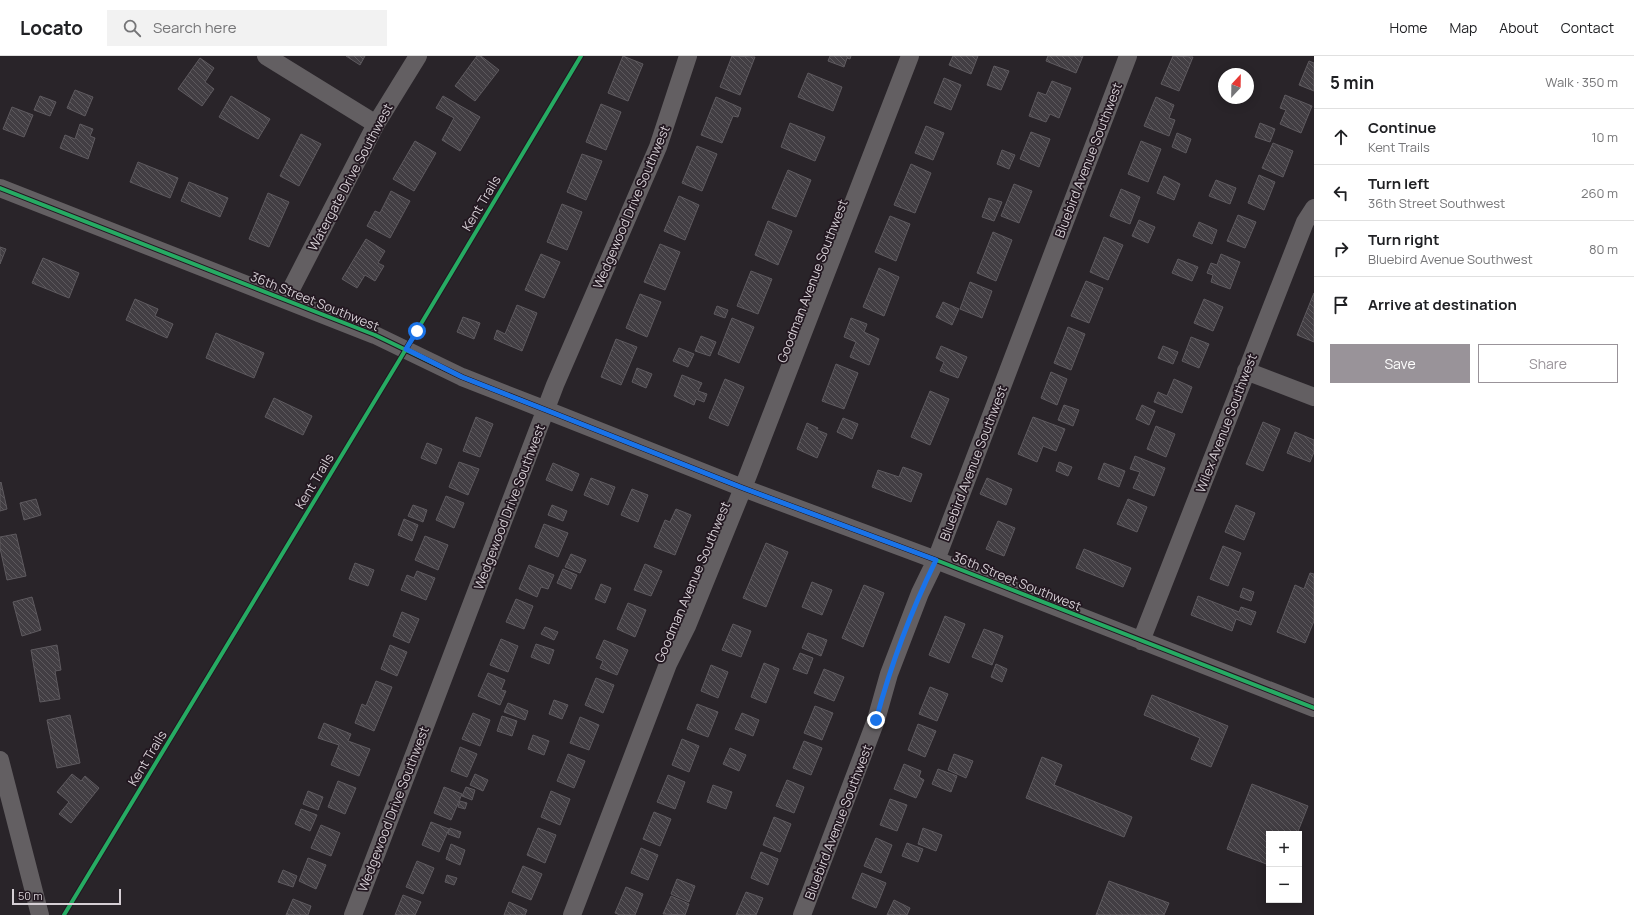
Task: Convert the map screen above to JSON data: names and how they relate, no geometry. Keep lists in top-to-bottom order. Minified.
{"streets":{"street":["Bluebird Avenue Southwest","Watergate Drive Southwest","Wedgewood Drive Southwest","Goodman Avenue Southwest","36th Street Southwest","Wilex Avenue Southwest"],"cycle path":["Kent Trails"]},"crossings":[["Bluebird Avenue Southwest","36th Street Southwest"],["Watergate Drive Southwest","36th Street Southwest"],["Wedgewood Drive Southwest","36th Street Southwest"],["Goodman Avenue Southwest","36th Street Southwest"],["36th Street Southwest","Wilex Avenue Southwest"]],"scale_bar":"50 m","north":"top","page":{"header":"Locato","search":"Search here","nav":["Home","Map","About","Contact"],"heading":["5 min","Walk · 350 m"],"list":[["Continue","Kent Trails","10 m"],["Turn left","36th Street Southwest","260 m"],["Turn right","Bluebird Avenue Southwest","80 m"],"Arrive at destination"],"buttons":["Save","Share"],"map_buttons":["+","−"],"scale":"50 m"}}
